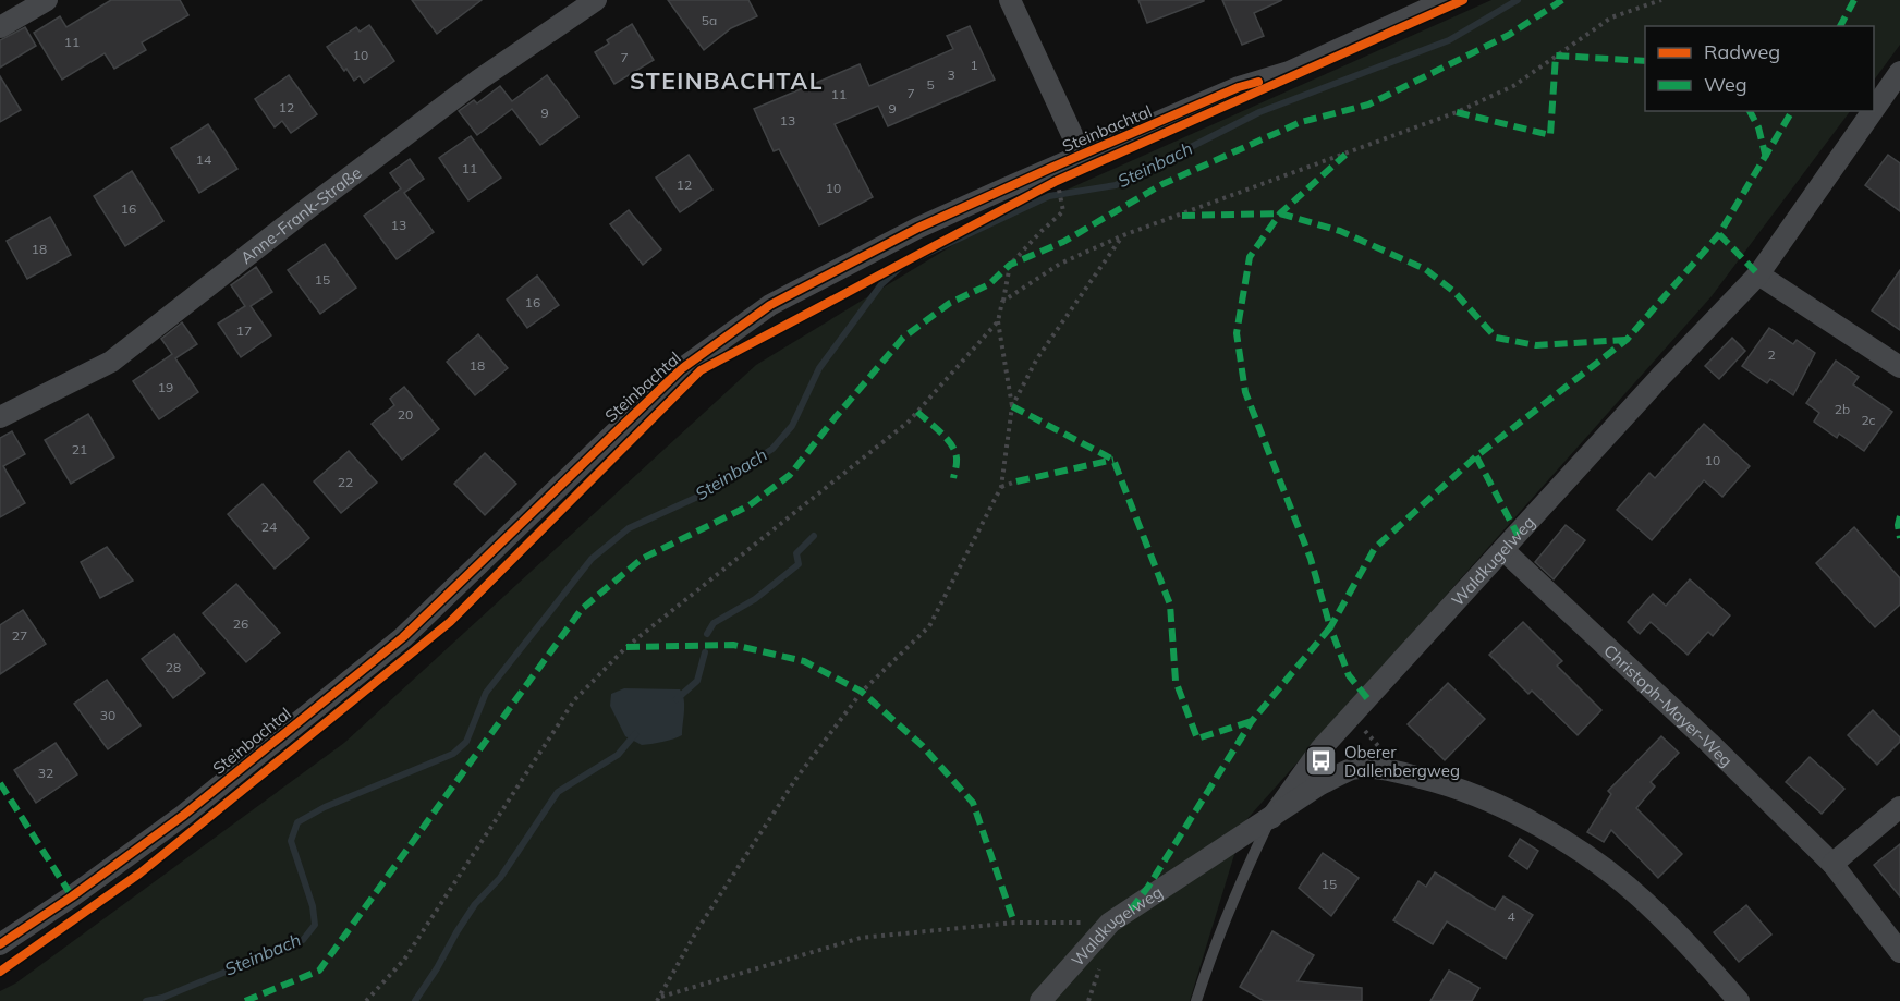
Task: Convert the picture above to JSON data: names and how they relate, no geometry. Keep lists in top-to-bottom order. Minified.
{"streets":{"street":["Steinbachtal","Anne-Frank-Straße","Waldkugelweg","Christoph-Mayer-Weg"]},"crossings":[["Waldkugelweg","Christoph-Mayer-Weg"]],"districts":["STEINBACHTAL"],"water":["Steinbach"],"places":{"bus stop":["Oberer Dallenbergweg"]},"house_numbers":["5a","11","10","7","1","3","5","7","11","12","9","9","13","14","11","12","10","16","13","18","15","16","17","2","18","19","2b","20","2c","21","10","22","24","26","27","28","30","32","15","4"],"legend":["Radweg","Weg"]}
